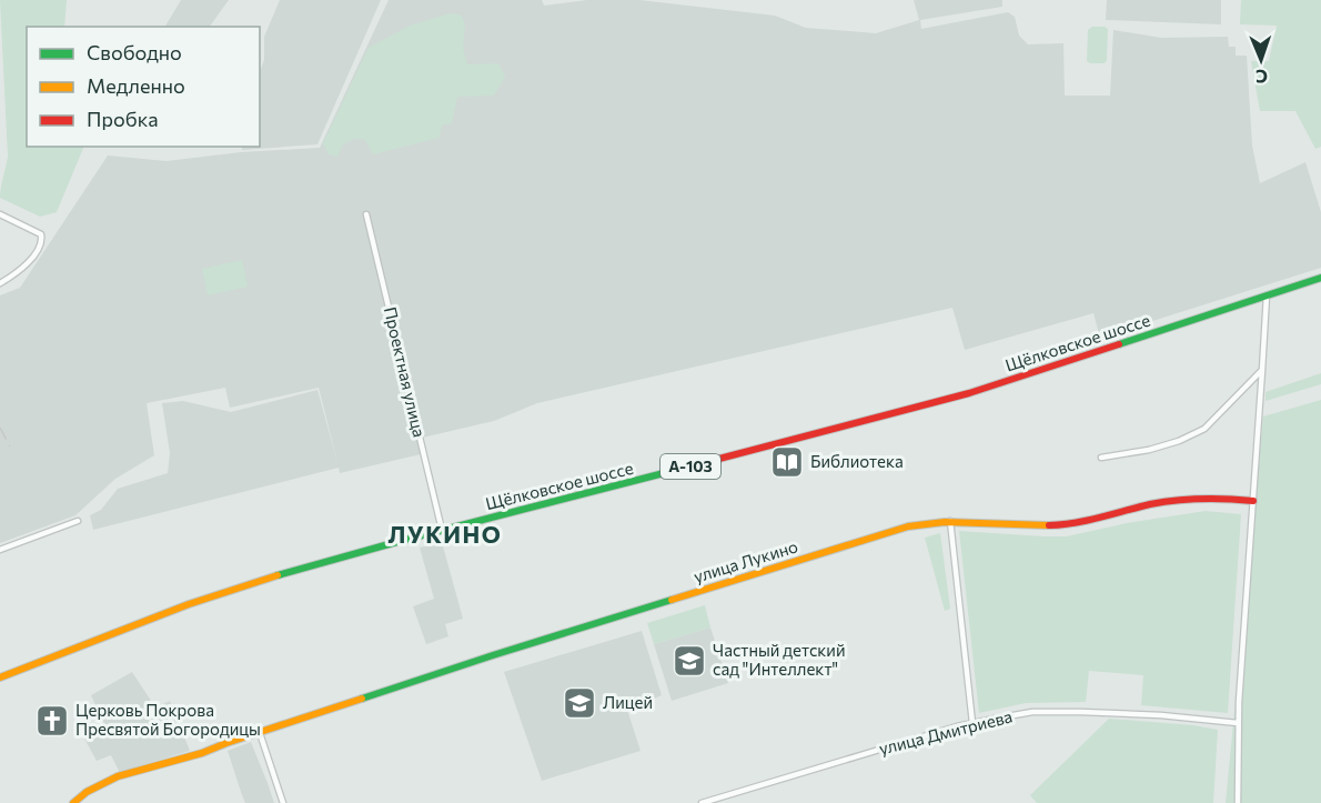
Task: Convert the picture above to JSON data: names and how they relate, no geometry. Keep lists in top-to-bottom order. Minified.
{"streets":{"main road":["Щёлковское шоссе","А-103","улица Лукино"],"street":["Проектная улица","улица Дмитриева"]},"crossings":[["Щёлковское шоссе","Проектная улица"]],"districts":["ЛУКИНО"],"places":{"library":["Библиотека"],"school or university":["Частный детский сад \"Интеллект\"","Лицей"],"church":["Церковь Покрова Пресвятой Богородицы"]},"legend":["Свободно","Медленно","Пробка"],"north":"bottom"}
